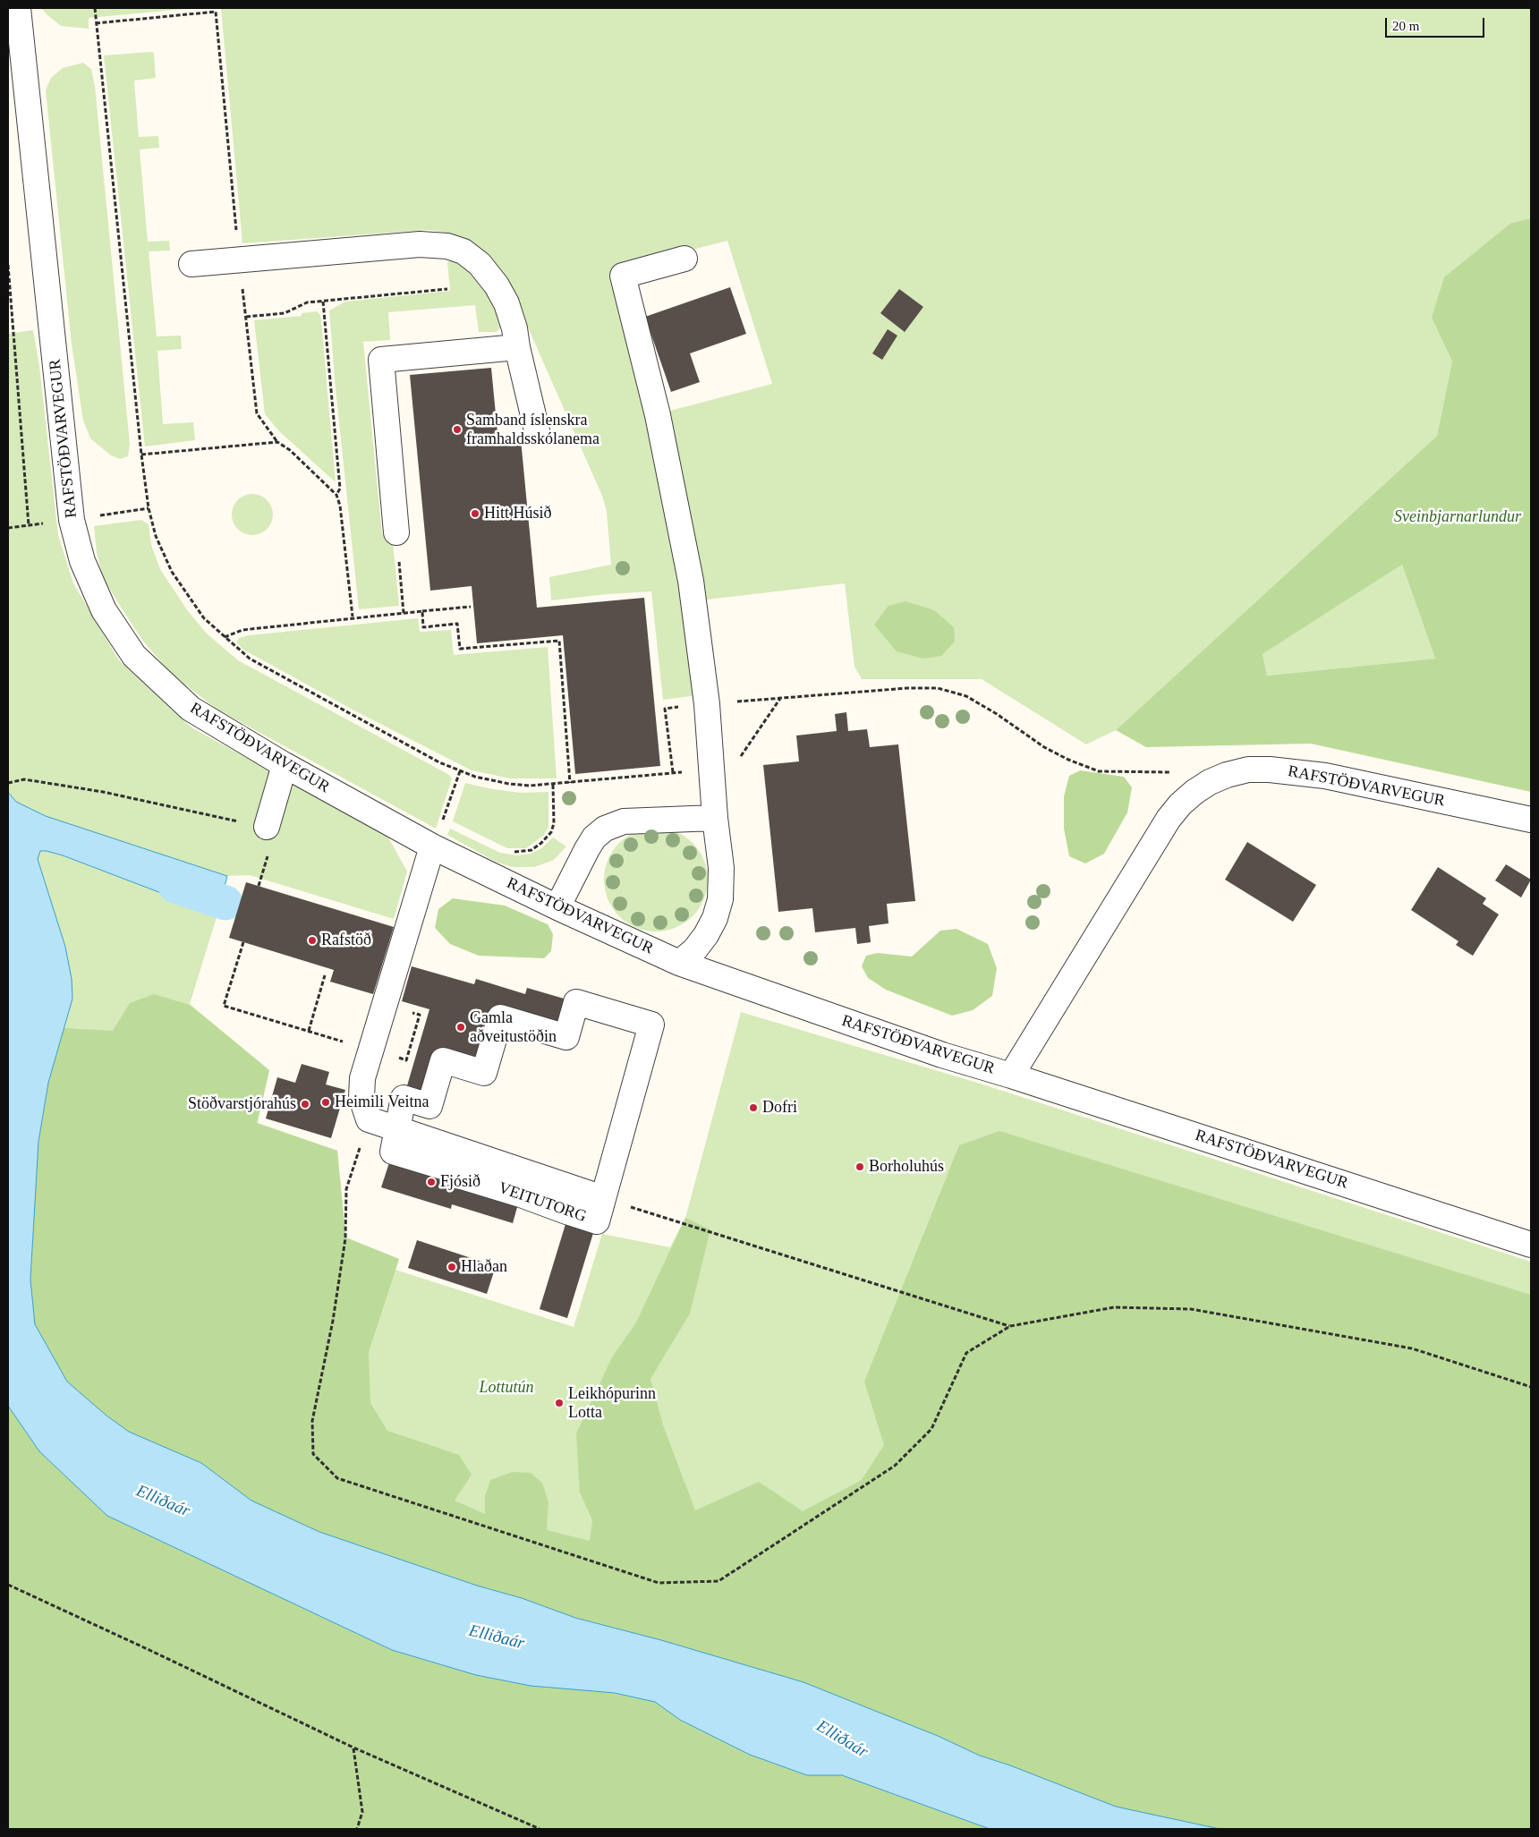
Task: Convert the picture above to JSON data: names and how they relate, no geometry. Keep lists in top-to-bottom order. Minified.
{"streets":{"street":["RAFSTÖÐVARVEGUR","VEITUTORG"]},"water":["Elliðaár"],"parks":["Sveinbjarnarlundur","Lottutún"],"places":["Samband íslenskra framhaldsskólanema","Hitt Húsið","Rafstöð","Gamla aðveitustöðin","Heimili Veitna","Stöðvarstjórahús","Dofri","Borholuhús","Fjósið","Hlaðan","Leikhópurinn Lotta"],"scale_bar":"20 m"}
